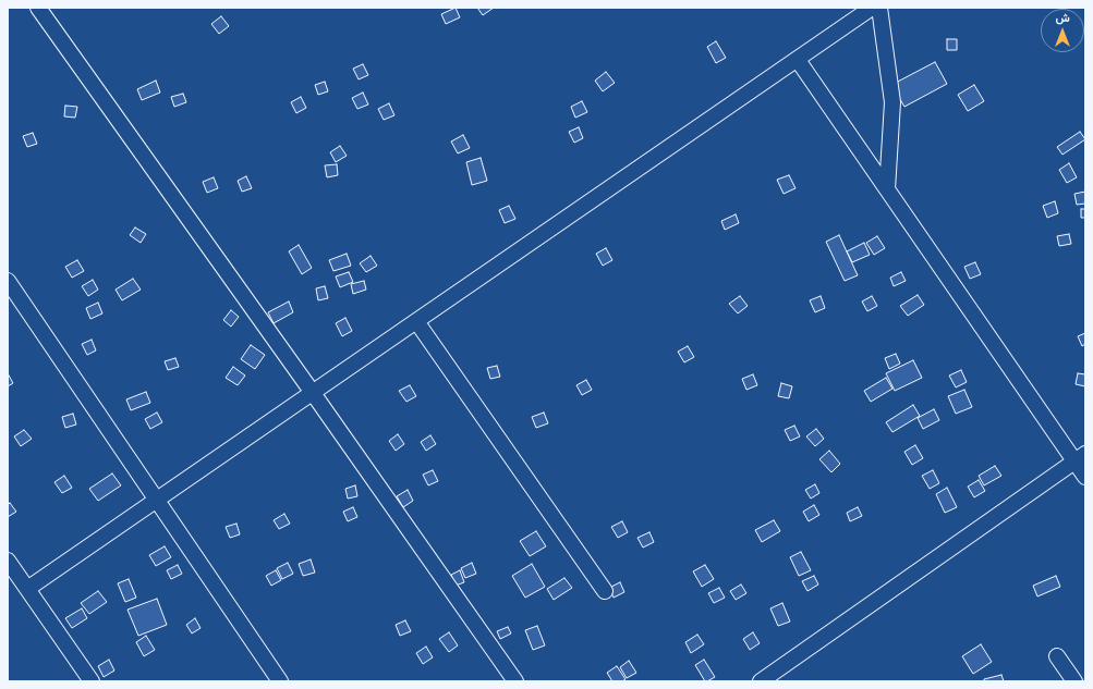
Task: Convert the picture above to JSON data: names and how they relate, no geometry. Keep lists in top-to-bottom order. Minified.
{"north":"top"}
